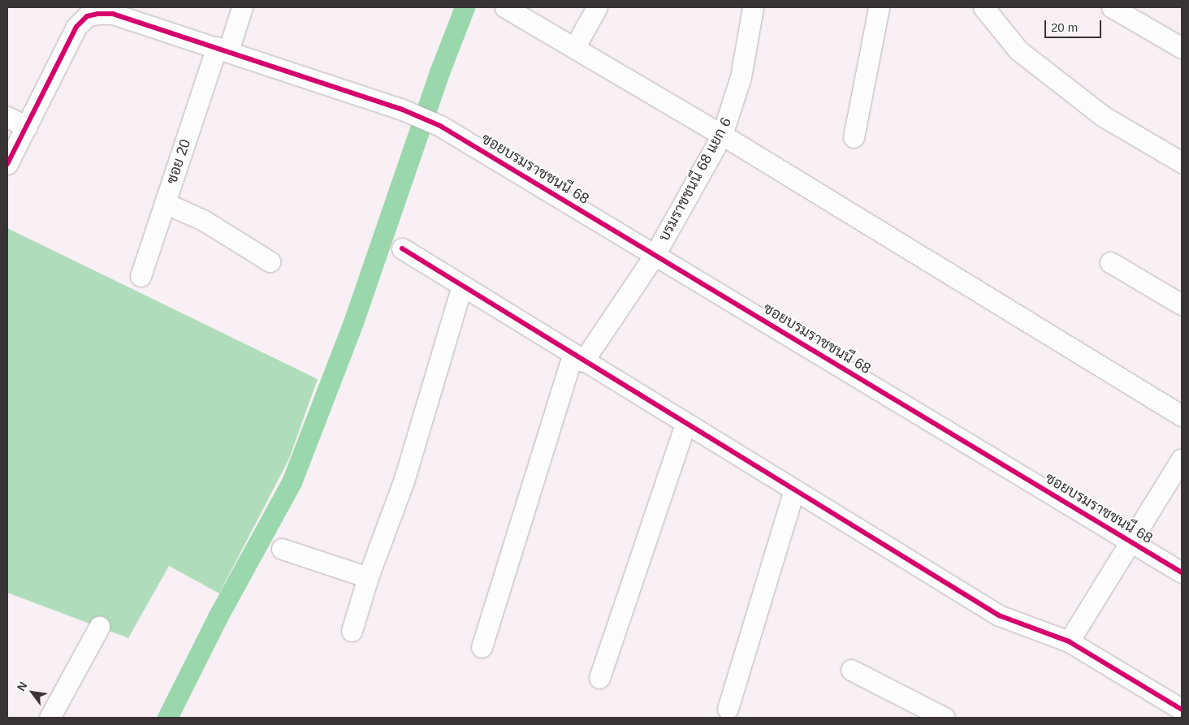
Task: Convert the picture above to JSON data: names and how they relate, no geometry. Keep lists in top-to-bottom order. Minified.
{"streets":{"street":["ซอย 20","ซอยบรมราชชนนี 68","บรมราชชนนี 68 แยก 6"]},"crossings":[["ซอย 20","ซอยบรมราชชนนี 68"],["ซอยบรมราชชนนี 68","บรมราชชนนี 68 แยก 6"]],"scale_bar":"20 m","north":"top left"}
